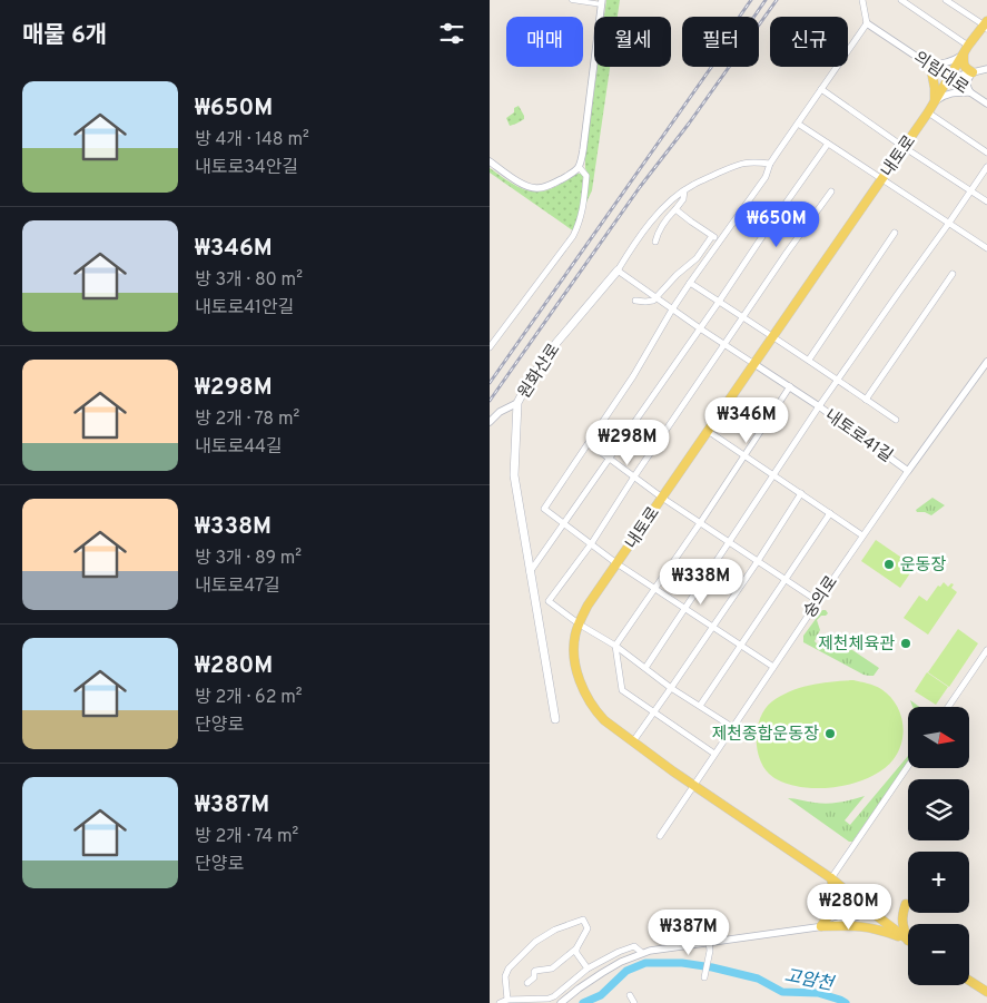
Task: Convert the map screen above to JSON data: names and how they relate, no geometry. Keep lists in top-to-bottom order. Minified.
{"streets":{"main road":["내토로","원화산로"],"street":["의림대로","내토로41길","숭의로"]},"crossings":[["의림대로","내토로"],["내토로","내토로41길"],["내토로","숭의로"],["내토로41길","숭의로"]],"water":["고암천"],"places":["운동장","제천체육관","제천종합운동장"],"north":"right","page":{"heading":"매물 6개","chip":["매매","월세","필터","신규"],"list":[{"name":"₩650M","note":"방 4개 · 148 m² · 내토로34안길"},{"name":"₩346M","note":"방 3개 · 80 m² · 내토로41안길"},{"name":"₩298M","note":"방 2개 · 78 m² · 내토로44길"},{"name":"₩338M","note":"방 3개 · 89 m² · 내토로47길"},{"name":"₩280M","note":"방 2개 · 62 m² · 단양로"},{"name":"₩387M","note":"방 2개 · 74 m² · 단양로"}],"price":["₩650M","₩346M","₩298M","₩338M","₩280M","₩387M"],"map_buttons":["+","−"]}}
